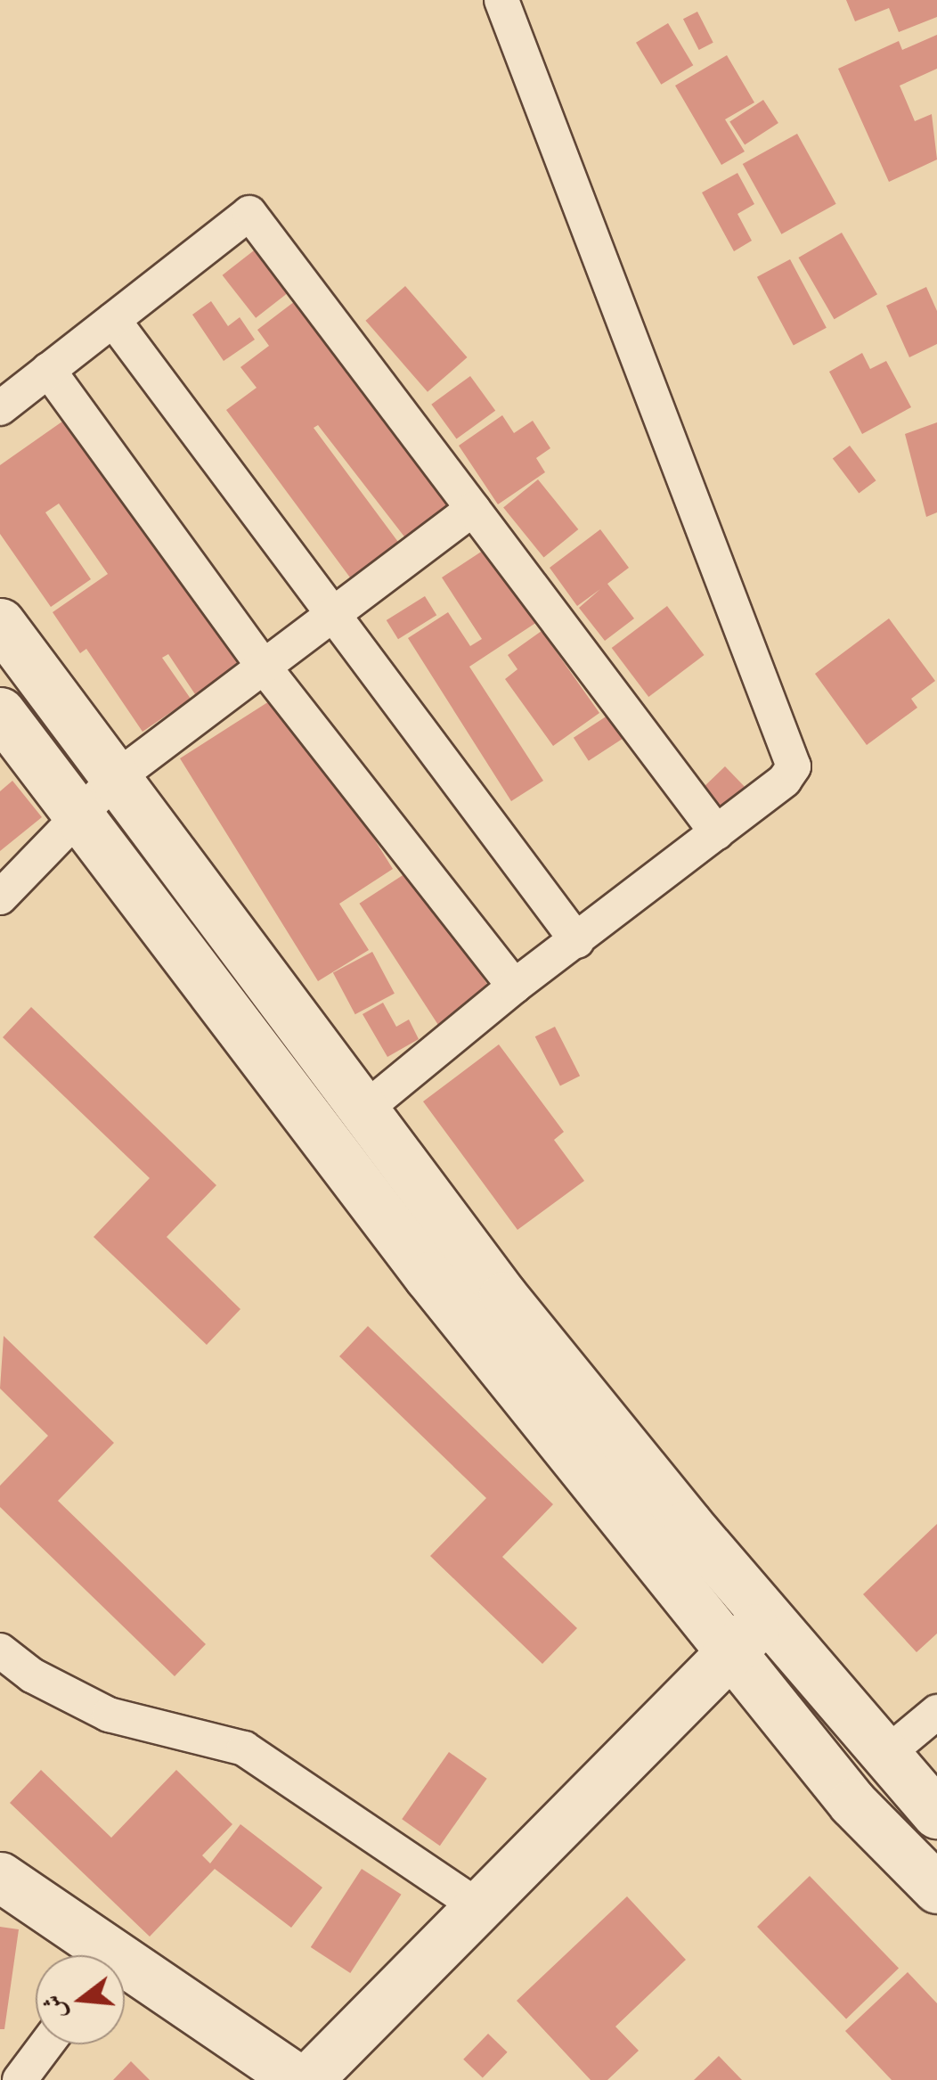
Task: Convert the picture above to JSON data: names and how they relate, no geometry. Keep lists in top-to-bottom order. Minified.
{"north":"left"}
